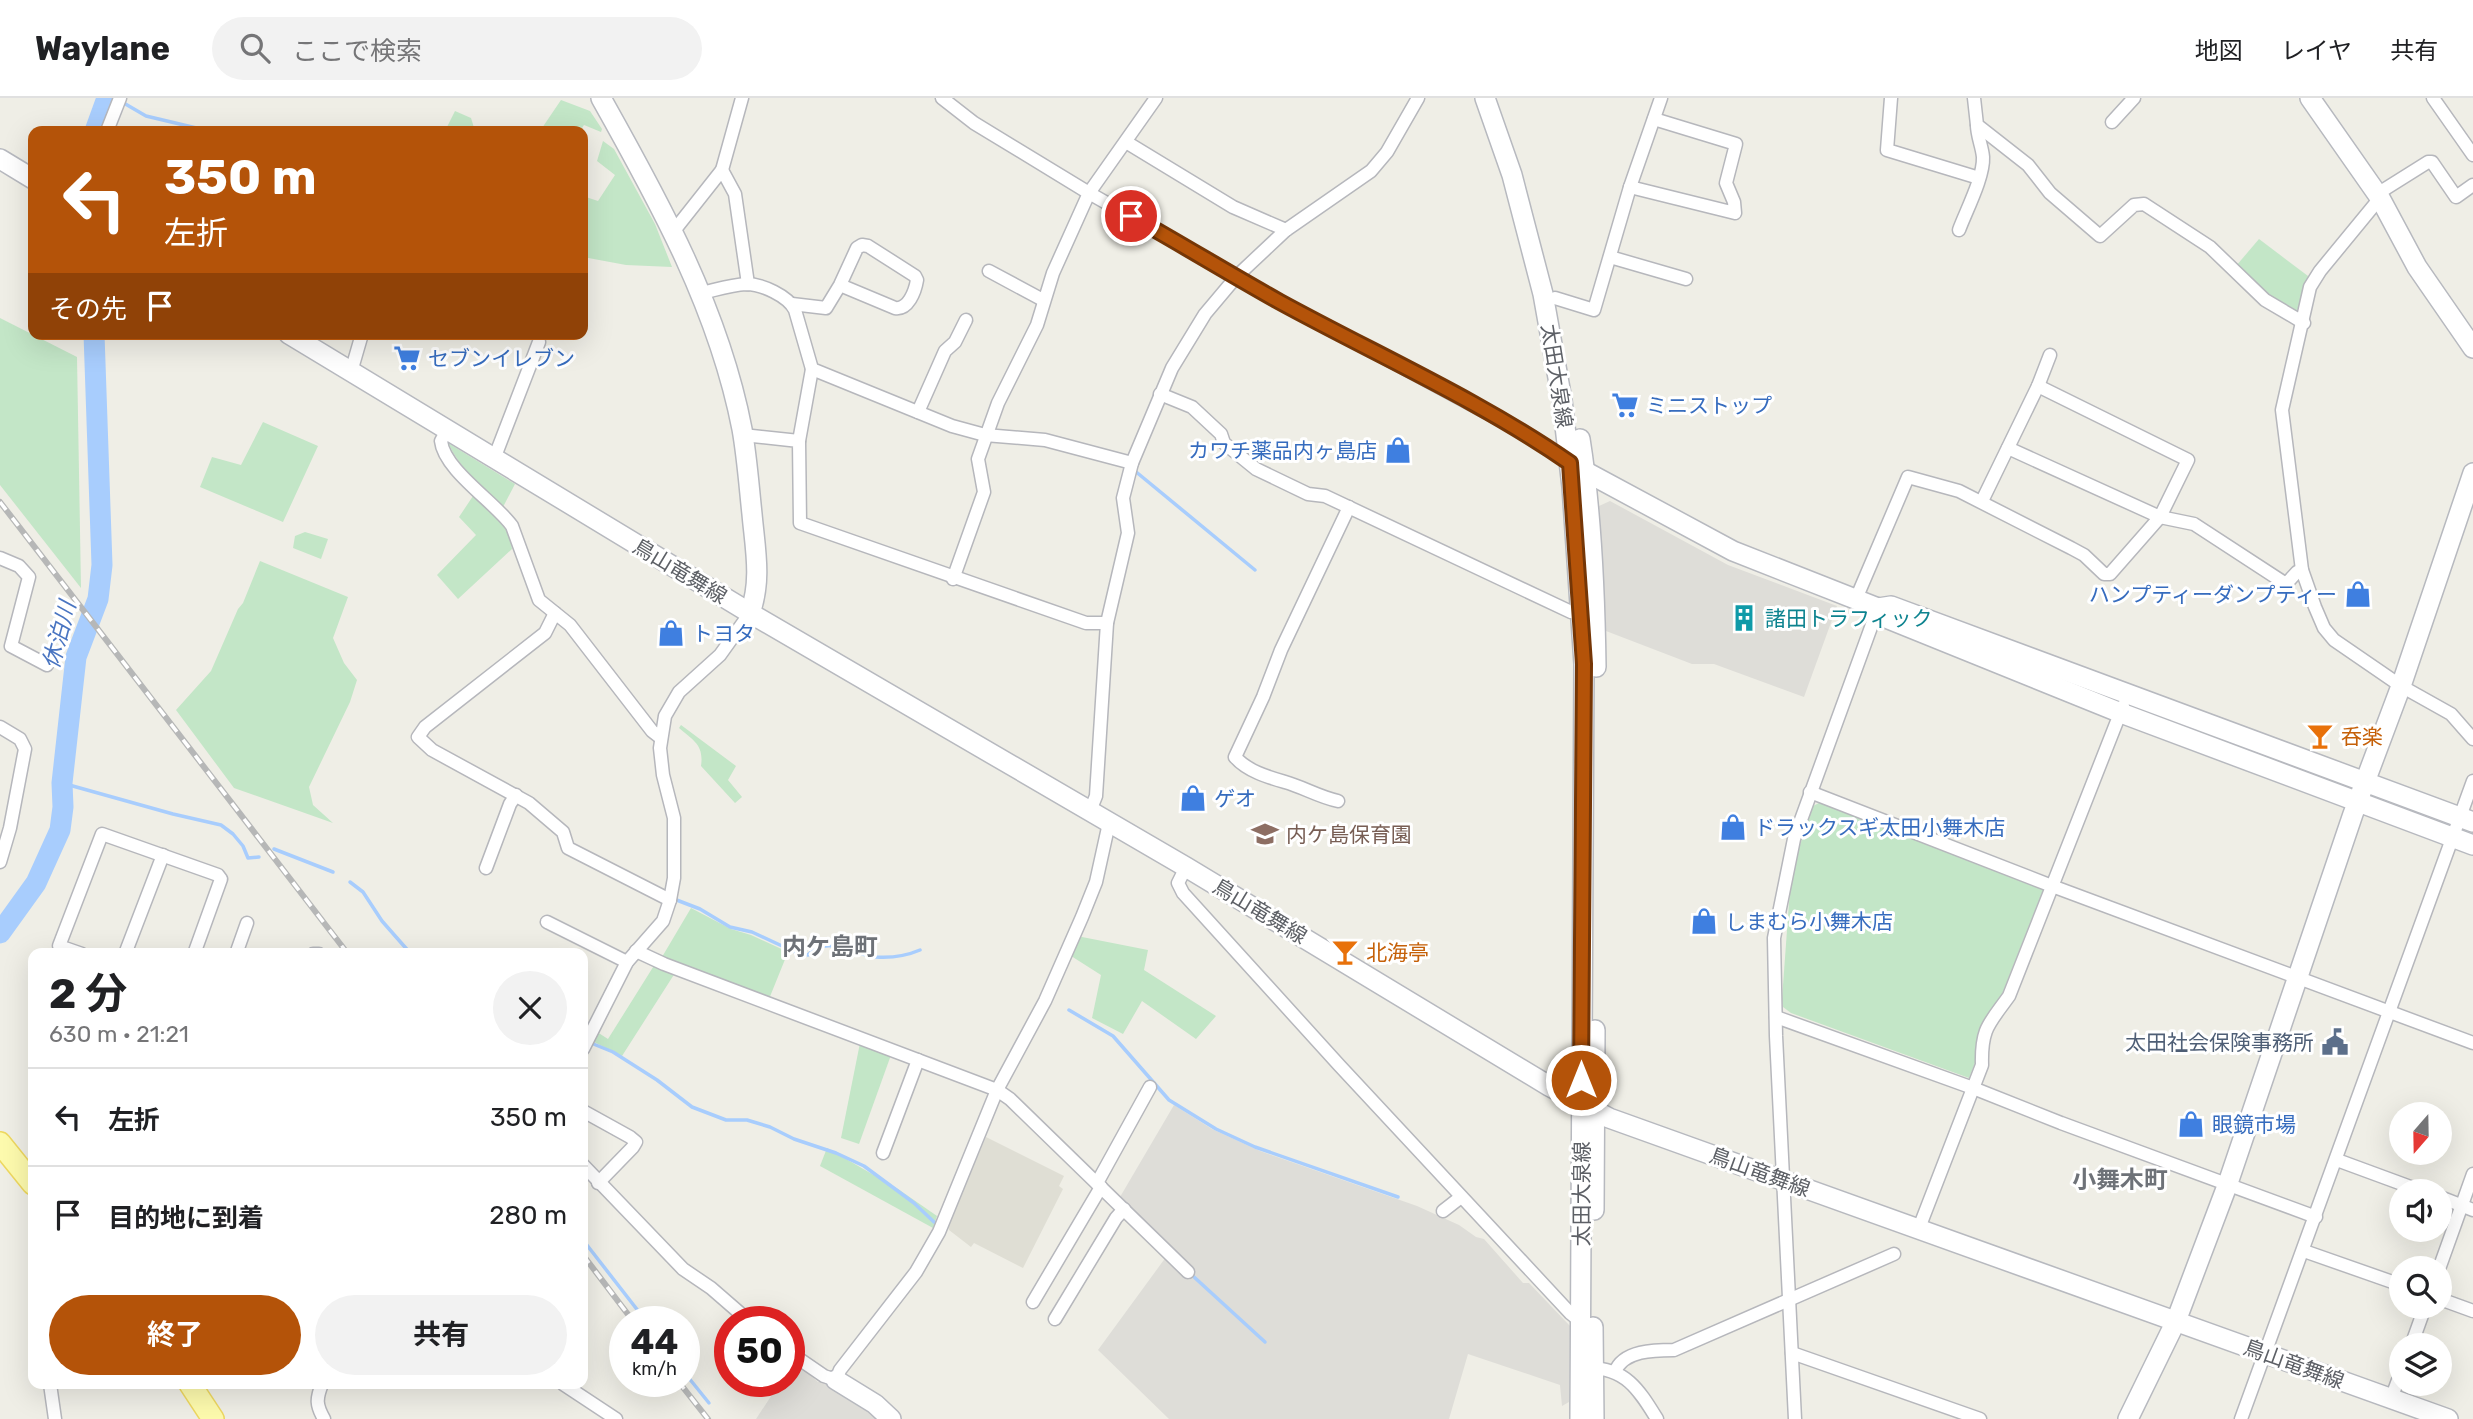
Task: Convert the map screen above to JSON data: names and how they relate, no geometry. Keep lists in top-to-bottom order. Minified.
{"streets":{"main road":["太田大泉線","鳥山竜舞線"]},"crossings":[["太田大泉線","鳥山竜舞線"]],"districts":["内ケ島町","小舞木町"],"water":["休泊川"],"places":{"supermarket":["セブンイレブン","ミニストップ"],"shop":["カワチ薬品内ヶ島店","ハンプティーダンプティー","トヨタ","ゲオ","ドラックスギ太田小舞木店","しまむら小舞木店","眼鏡市場"],"building":["諸田トラフィック"],"bar":["呑楽","北海亭"],"school or university":["内ケ島保育園"],"public building":["太田社会保険事務所"]},"north":"bottom","page":{"header":"Waylane","search":"ここで検索","nav":["地図","レイヤ","共有"],"turn":["350 m","左折"],"then":"その先","heading":["2 分","630 m · 21:21"],"list":[{"name":"左折","value":"350 m"},{"name":"目的地に到着","value":"280 m"}],"buttons":["終了","共有"],"speed":"44 km/h","limit":"50"}}
